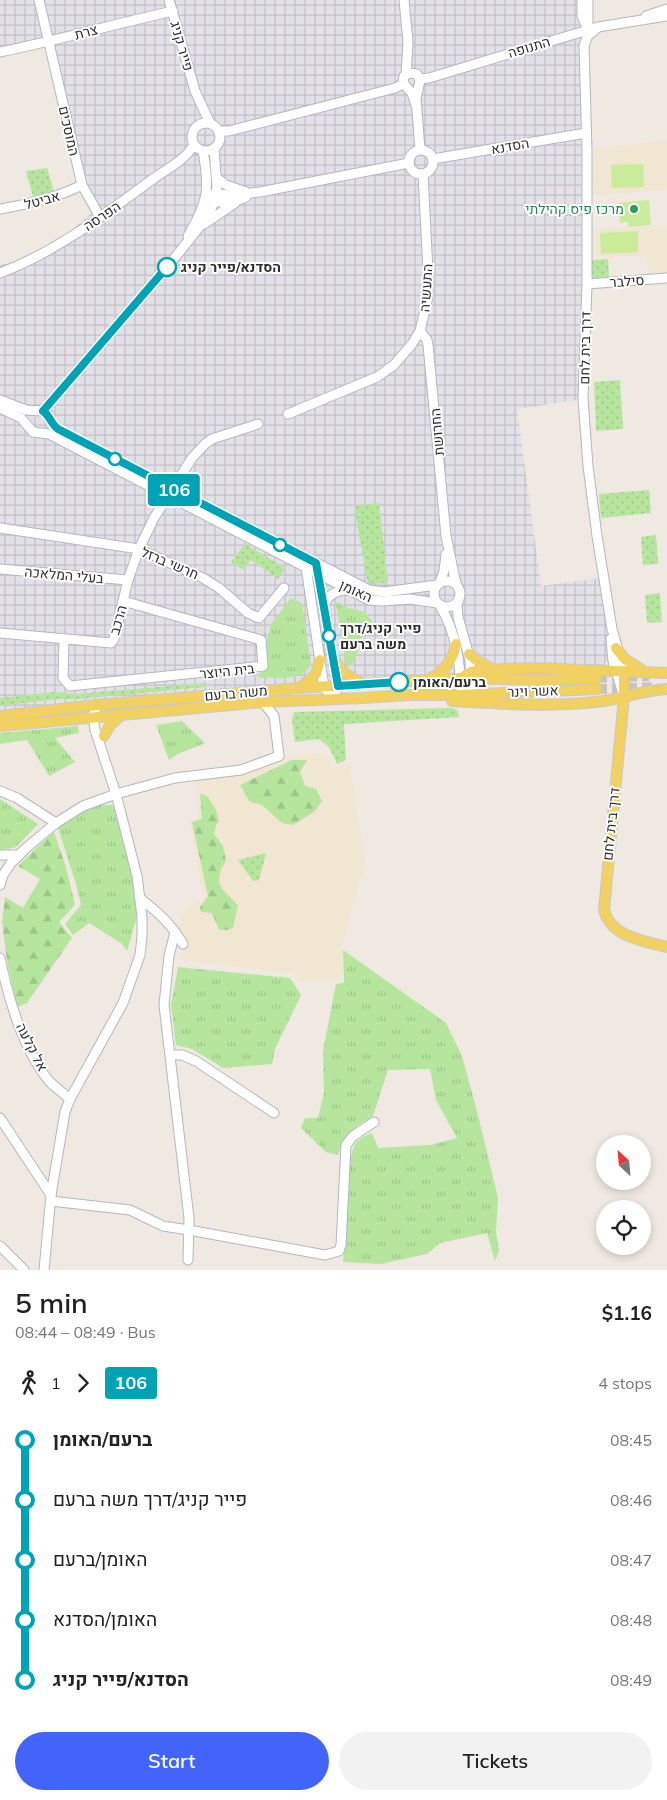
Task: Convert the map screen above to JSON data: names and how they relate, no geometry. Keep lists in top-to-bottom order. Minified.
{"streets":{"main road":["דרך בית לחם","אשר וינר","משה ברעם"],"street":["צרת","פייר קניג","התנופה","המוסכים","הסדנא","אביטל","הפרסה","סילבר","התעשיה","החרושת","חרשי ברזל","בעלי המלאכה","האומן","הרכב","בית היוצר","אל קלעה"]},"crossings":[["צרת","פייר קניג"],["צרת","המוסכים"],["פייר קניג","התנופה"],["פייר קניג","הפרסה"],["התנופה","הפרסה"],["התנופה","דרך בית לחם"],["המוסכים","אביטל"],["המוסכים","הפרסה"],["הסדנא","התעשיה"],["הסדנא","דרך בית לחם"],["סילבר","דרך בית לחם"],["התעשיה","החרושת"],["החרושת","האומן"],["חרשי ברזל","הרכב"],["בעלי המלאכה","הרכב"],["האומן","הרכב"],["הרכב","בית היוצר"],["אשר וינר","משה ברעם"]],"places":["מרכז פיס קהילתי","הסדנא/פייר קניג","פייר קניג/דרך משה ברעם","ברעם/האומן"],"lines":["bus line 106"],"north":"top left","page":{"on_map":"106","heading":["5 min","08:44 – 08:49 · Bus","$1.16"],"legs":["1","106","4 stops"],"list":[{"name":"ברעם/האומן","value":"08:45"},{"name":"פייר קניג/דרך משה ברעם","value":"08:46"},{"name":"האומן/ברעם","value":"08:47"},{"name":"האומן/הסדנא","value":"08:48"},{"name":"הסדנא/פייר קניג","value":"08:49"}],"buttons":["Start","Tickets"]}}
